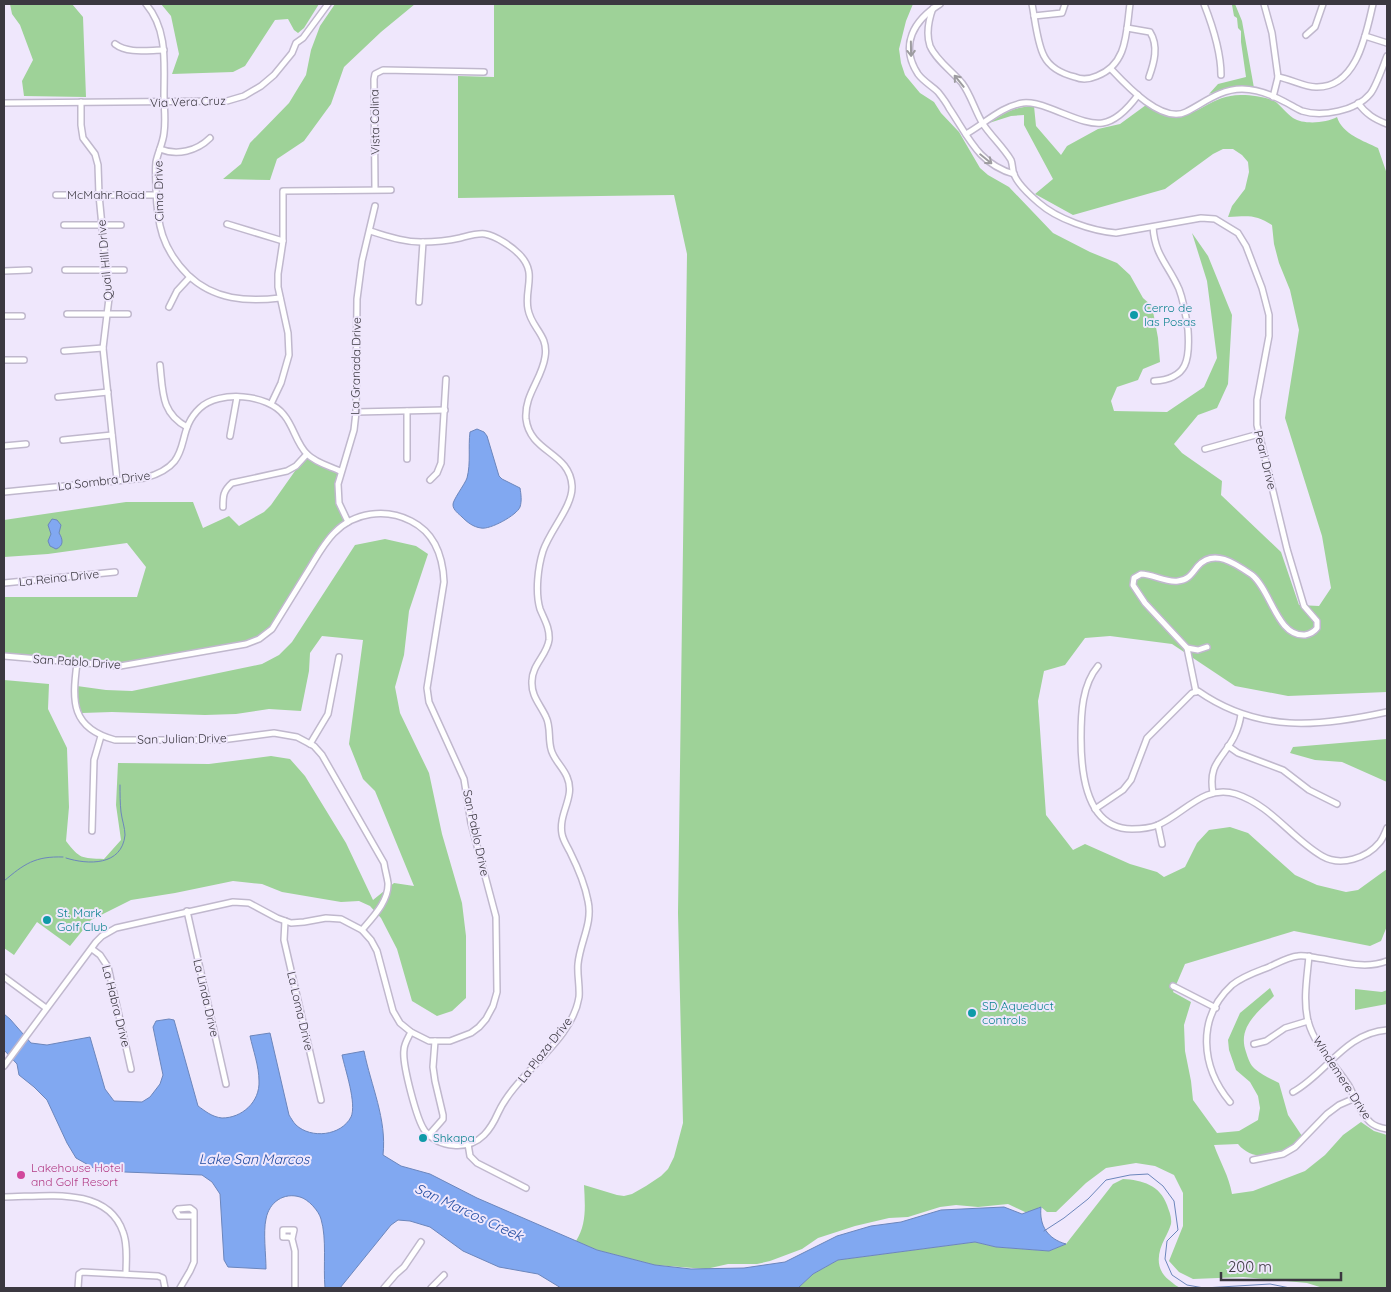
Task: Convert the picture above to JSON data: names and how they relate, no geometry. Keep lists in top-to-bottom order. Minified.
{"streets":{"street":["Via Vera Cruz","Vista Colina","Cima Drive","McMahr Road","Quail Hill Drive","La Granada Drive","Pearl Drive","La Sombra Drive","La Reina Drive","San Pablo Drive","San Julian Drive","La Linda Drive","La Habra Drive","La Loma Drive","La Plaza Drive","Windemere Drive"]},"crossings":[["Via Vera Cruz","Cima Drive"],["Via Vera Cruz","Quail Hill Drive"],["Cima Drive","McMahr Road"],["McMahr Road","Quail Hill Drive"],["Quail Hill Drive","La Sombra Drive"],["La Granada Drive","San Pablo Drive"],["La Granada Drive","La Plaza Drive"],["San Pablo Drive","San Julian Drive"],["San Pablo Drive","La Linda Drive"],["San Pablo Drive","La Habra Drive"],["San Pablo Drive","La Loma Drive"]],"water":["Lake San Marcos","San Marcos Creek"],"places":["Cerro de las Posas","St. Mark Golf Club","SD Aqueduct controls","Shkapa","Lakehouse Hotel and Golf Resort"],"scale_bar":"200 m"}
